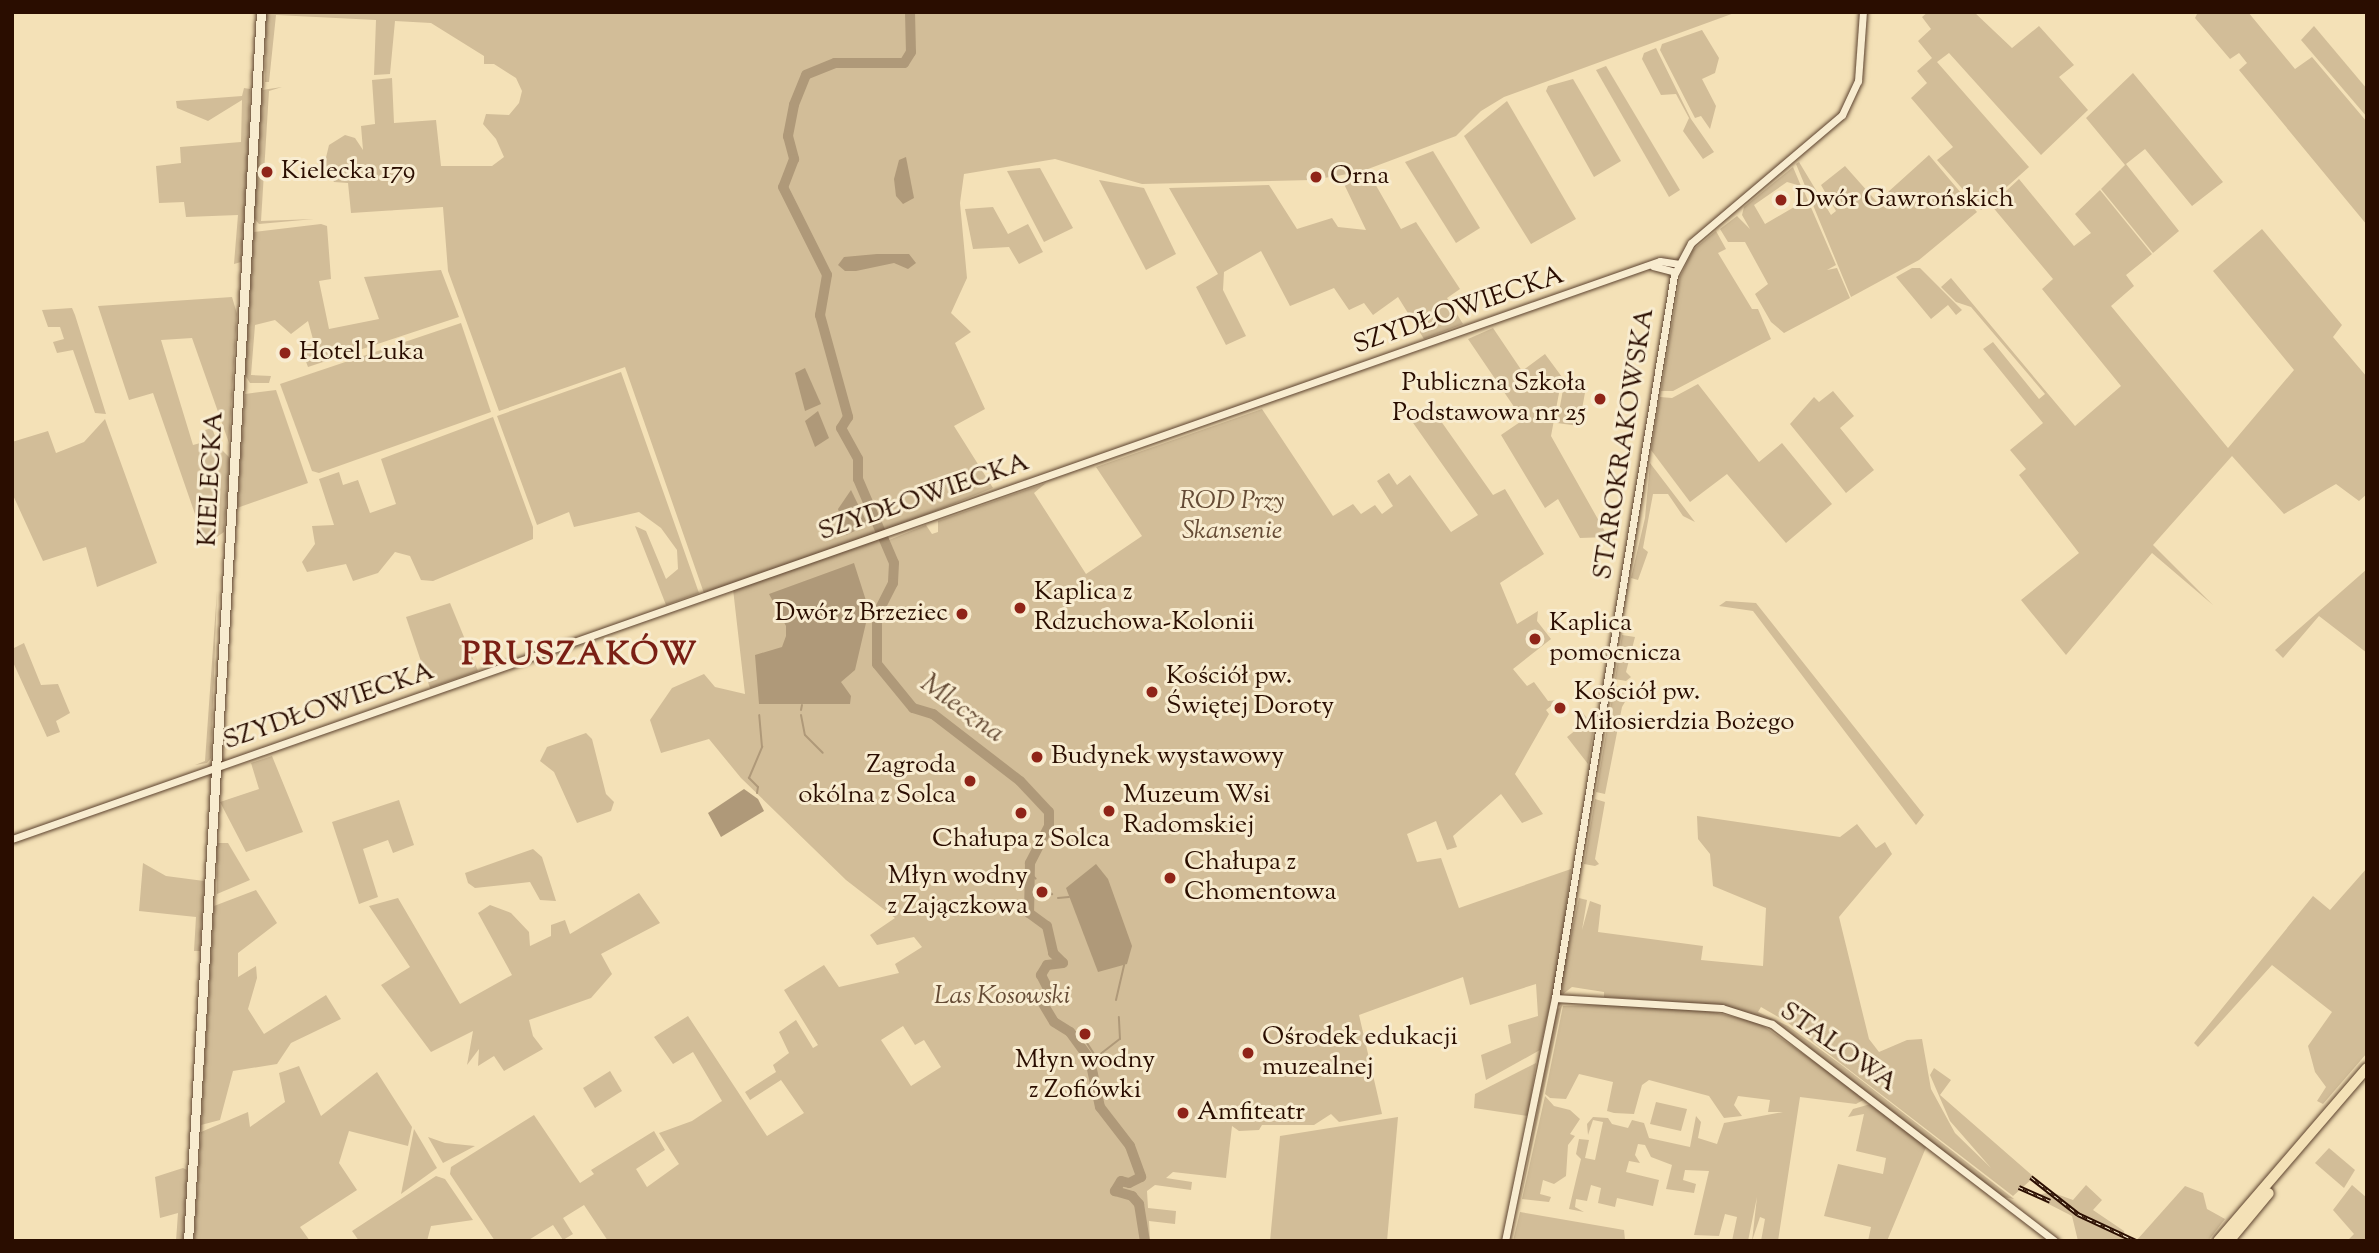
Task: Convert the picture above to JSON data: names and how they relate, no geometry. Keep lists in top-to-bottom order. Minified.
{"streets":{"main road":["KIELECKA"],"street":["SZYDŁOWIECKA","STAROKRAKOWSKA","STALOWA"]},"crossings":[["SZYDŁOWIECKA","STAROKRAKOWSKA"],["SZYDŁOWIECKA","KIELECKA"],["STAROKRAKOWSKA","STALOWA"]],"districts":["PRUSZAKÓW"],"water":["Mleczna"],"parks":["ROD Przy Skansenie","Las Kosowski"],"places":["Kielecka 179","Orna","Dwór Gawrońskich","Hotel Luka","Publiczna Szkoła Podstawowa nr 25","Kaplica z Rdzuchowa-Kolonii","Dwór z Brzeziec","Kaplica pomocnicza","Kościół pw. Świętej Doroty","Kościół pw. Miłosierdzia Bożego","Budynek wystawowy","Zagroda okólna z Solca","Muzeum Wsi Radomskiej","Chałupa z Solca","Chałupa z Chomentowa","Młyn wodny z Zajączkowa","Młyn wodny z Zofiówki","Ośrodek edukacji muzealnej","Amfiteatr"]}
